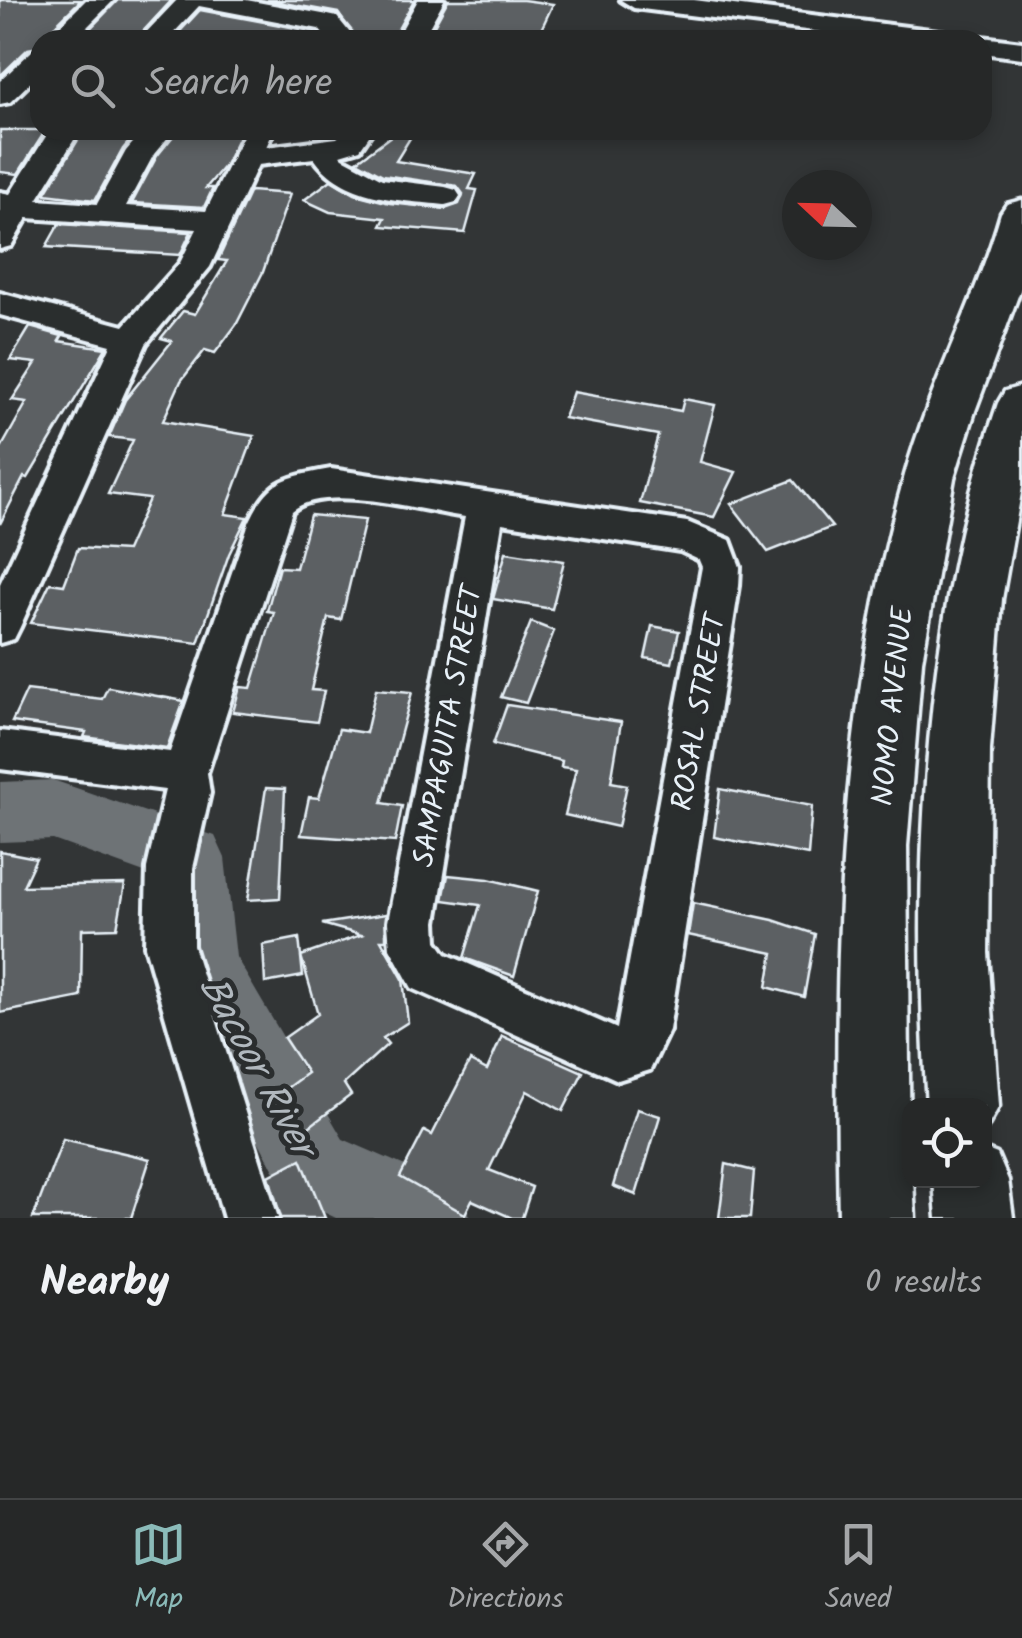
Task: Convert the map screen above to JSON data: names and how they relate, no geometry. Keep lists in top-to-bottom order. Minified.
{"streets":{"main road":["NOMO AVENUE"],"street":["ROSAL STREET","SAMPAGUITA STREET"]},"crossings":[["ROSAL STREET","SAMPAGUITA STREET"]],"water":["Bacoor River"],"north":"left","page":{"search":"Search here","heading":["Nearby","0 results"],"nav":["Map","Directions","Saved"]}}
